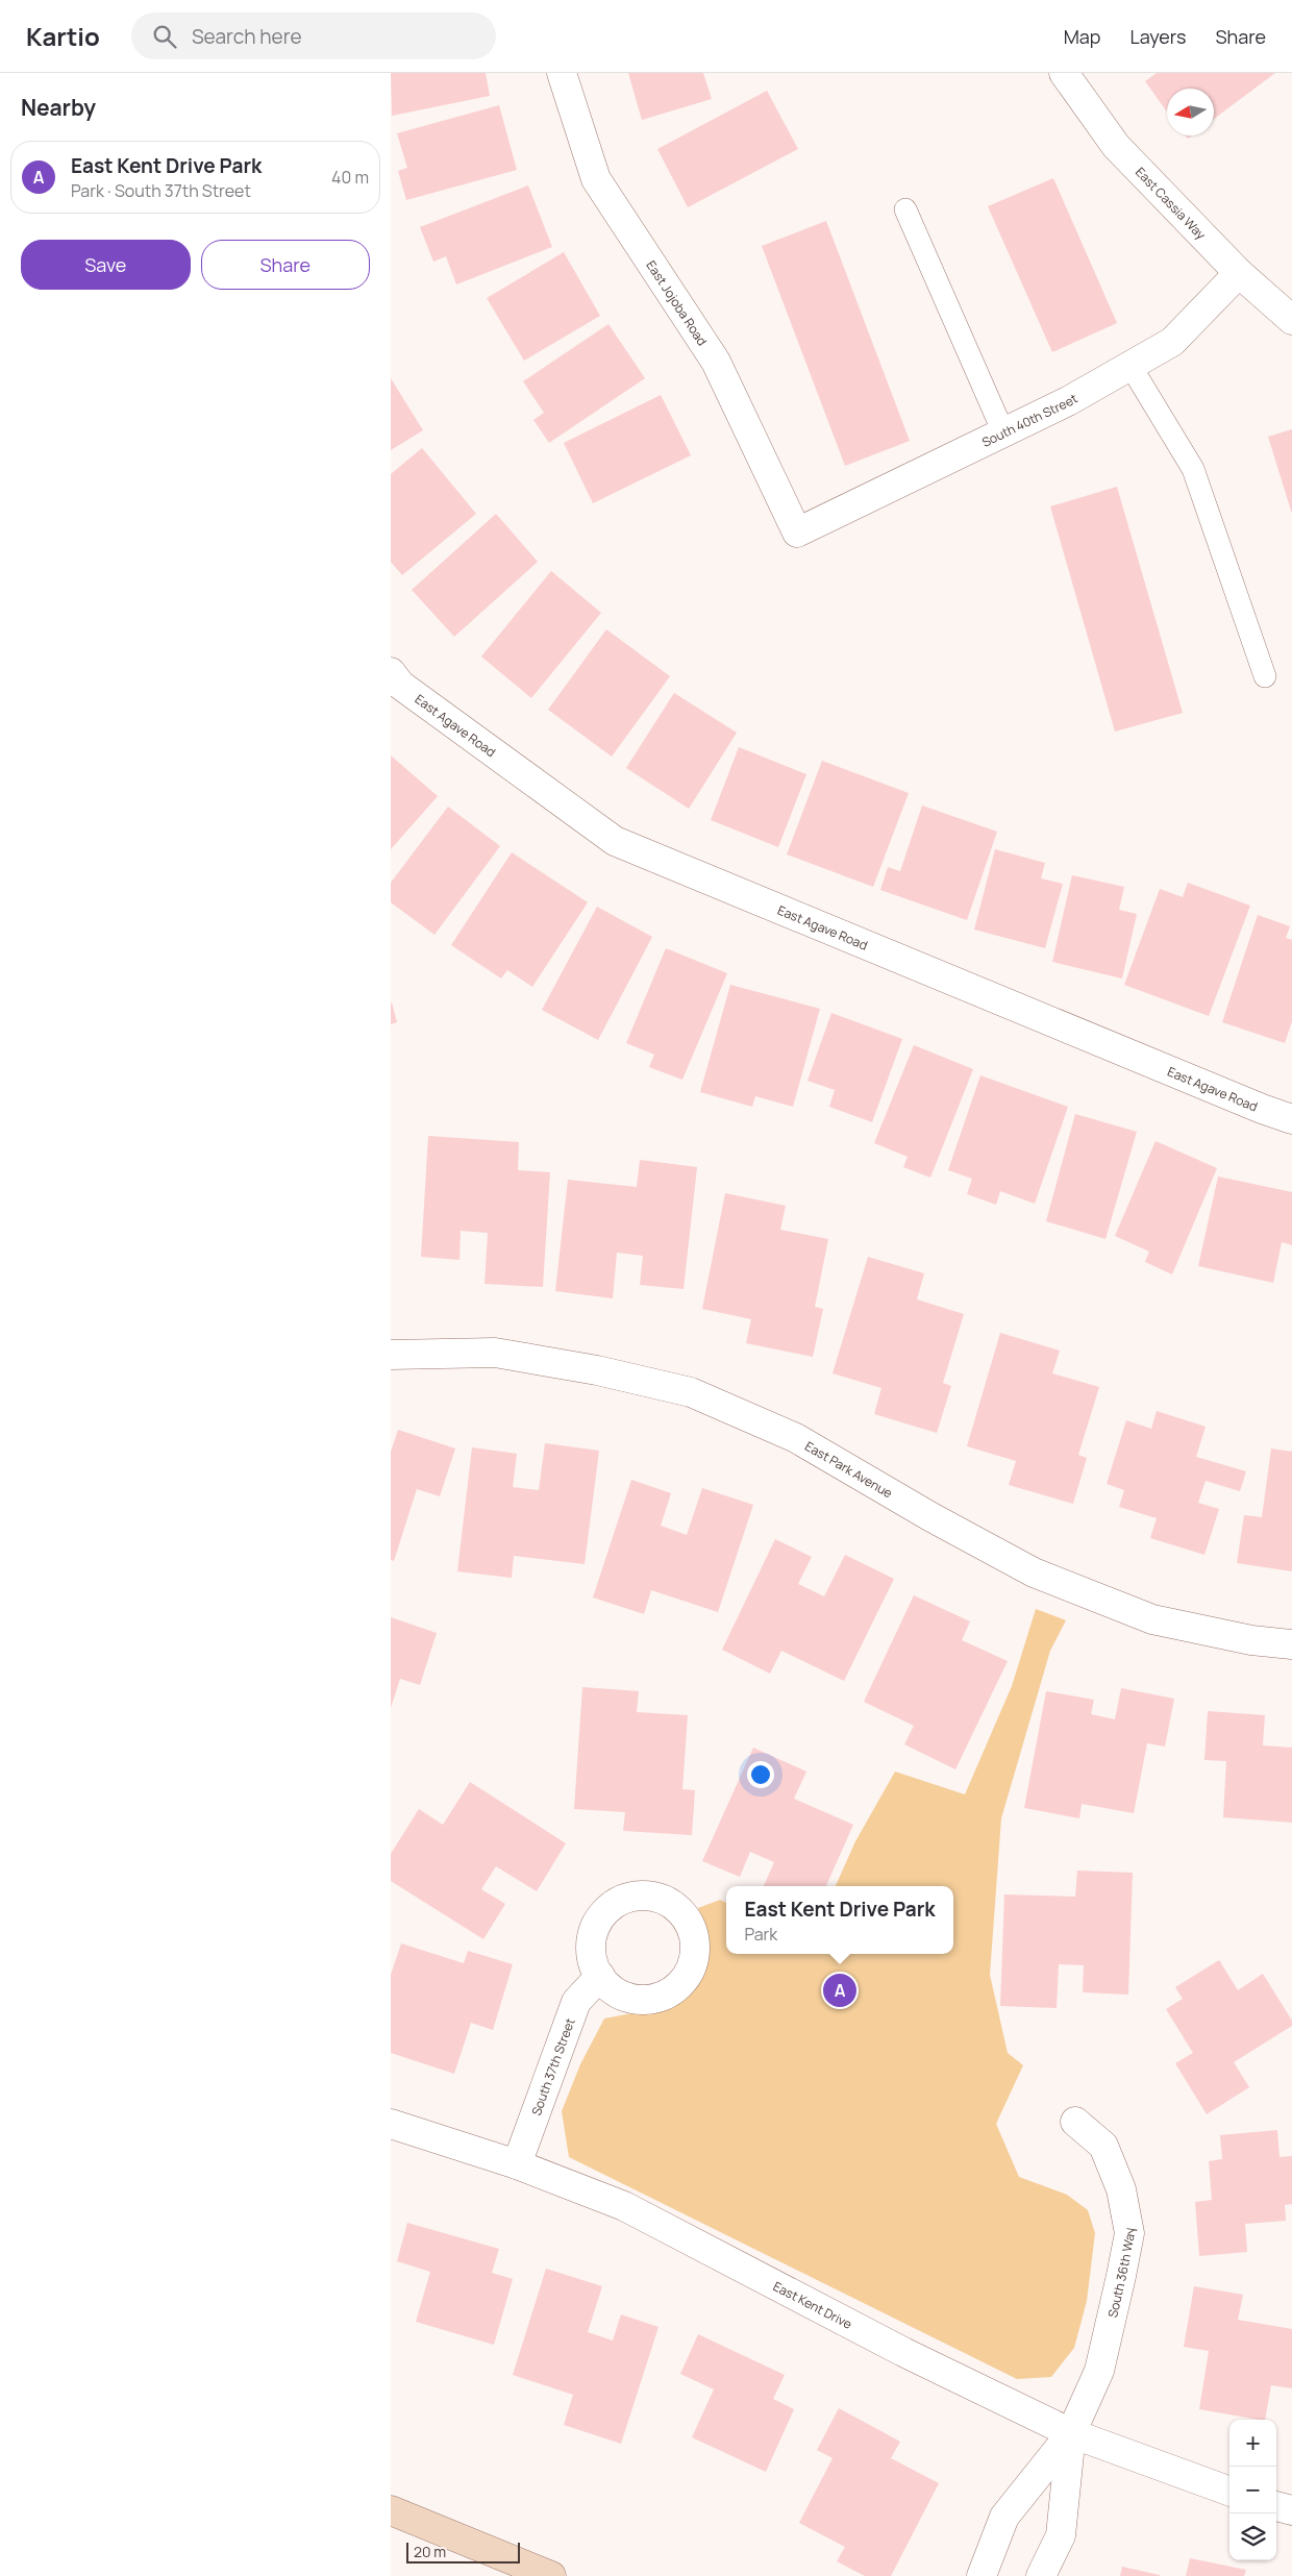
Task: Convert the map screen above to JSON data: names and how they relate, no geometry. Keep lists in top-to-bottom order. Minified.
{"streets":{"street":["East Cassia Way","East Jojoba Road","South 40th Street","East Agave Road","East Park Avenue","South 37th Street","South 36th Way","East Kent Drive"]},"crossings":[["East Cassia Way","South 40th Street"],["East Jojoba Road","South 40th Street"],["South 37th Street","East Kent Drive"],["South 36th Way","East Kent Drive"]],"scale_bar":"20 m","north":"left","page":{"header":"Kartio","search":"Search here","nav":["Map","Layers","Share"],"heading":"Nearby","list":[{"mark":"A","name":"East Kent Drive Park","note":"Park · South 37th Street","value":"40 m"}],"buttons":["Save","Share"],"popup":["East Kent Drive Park","Park"],"pins":"A","map_buttons":["+","−"],"scale":"20 m"}}
